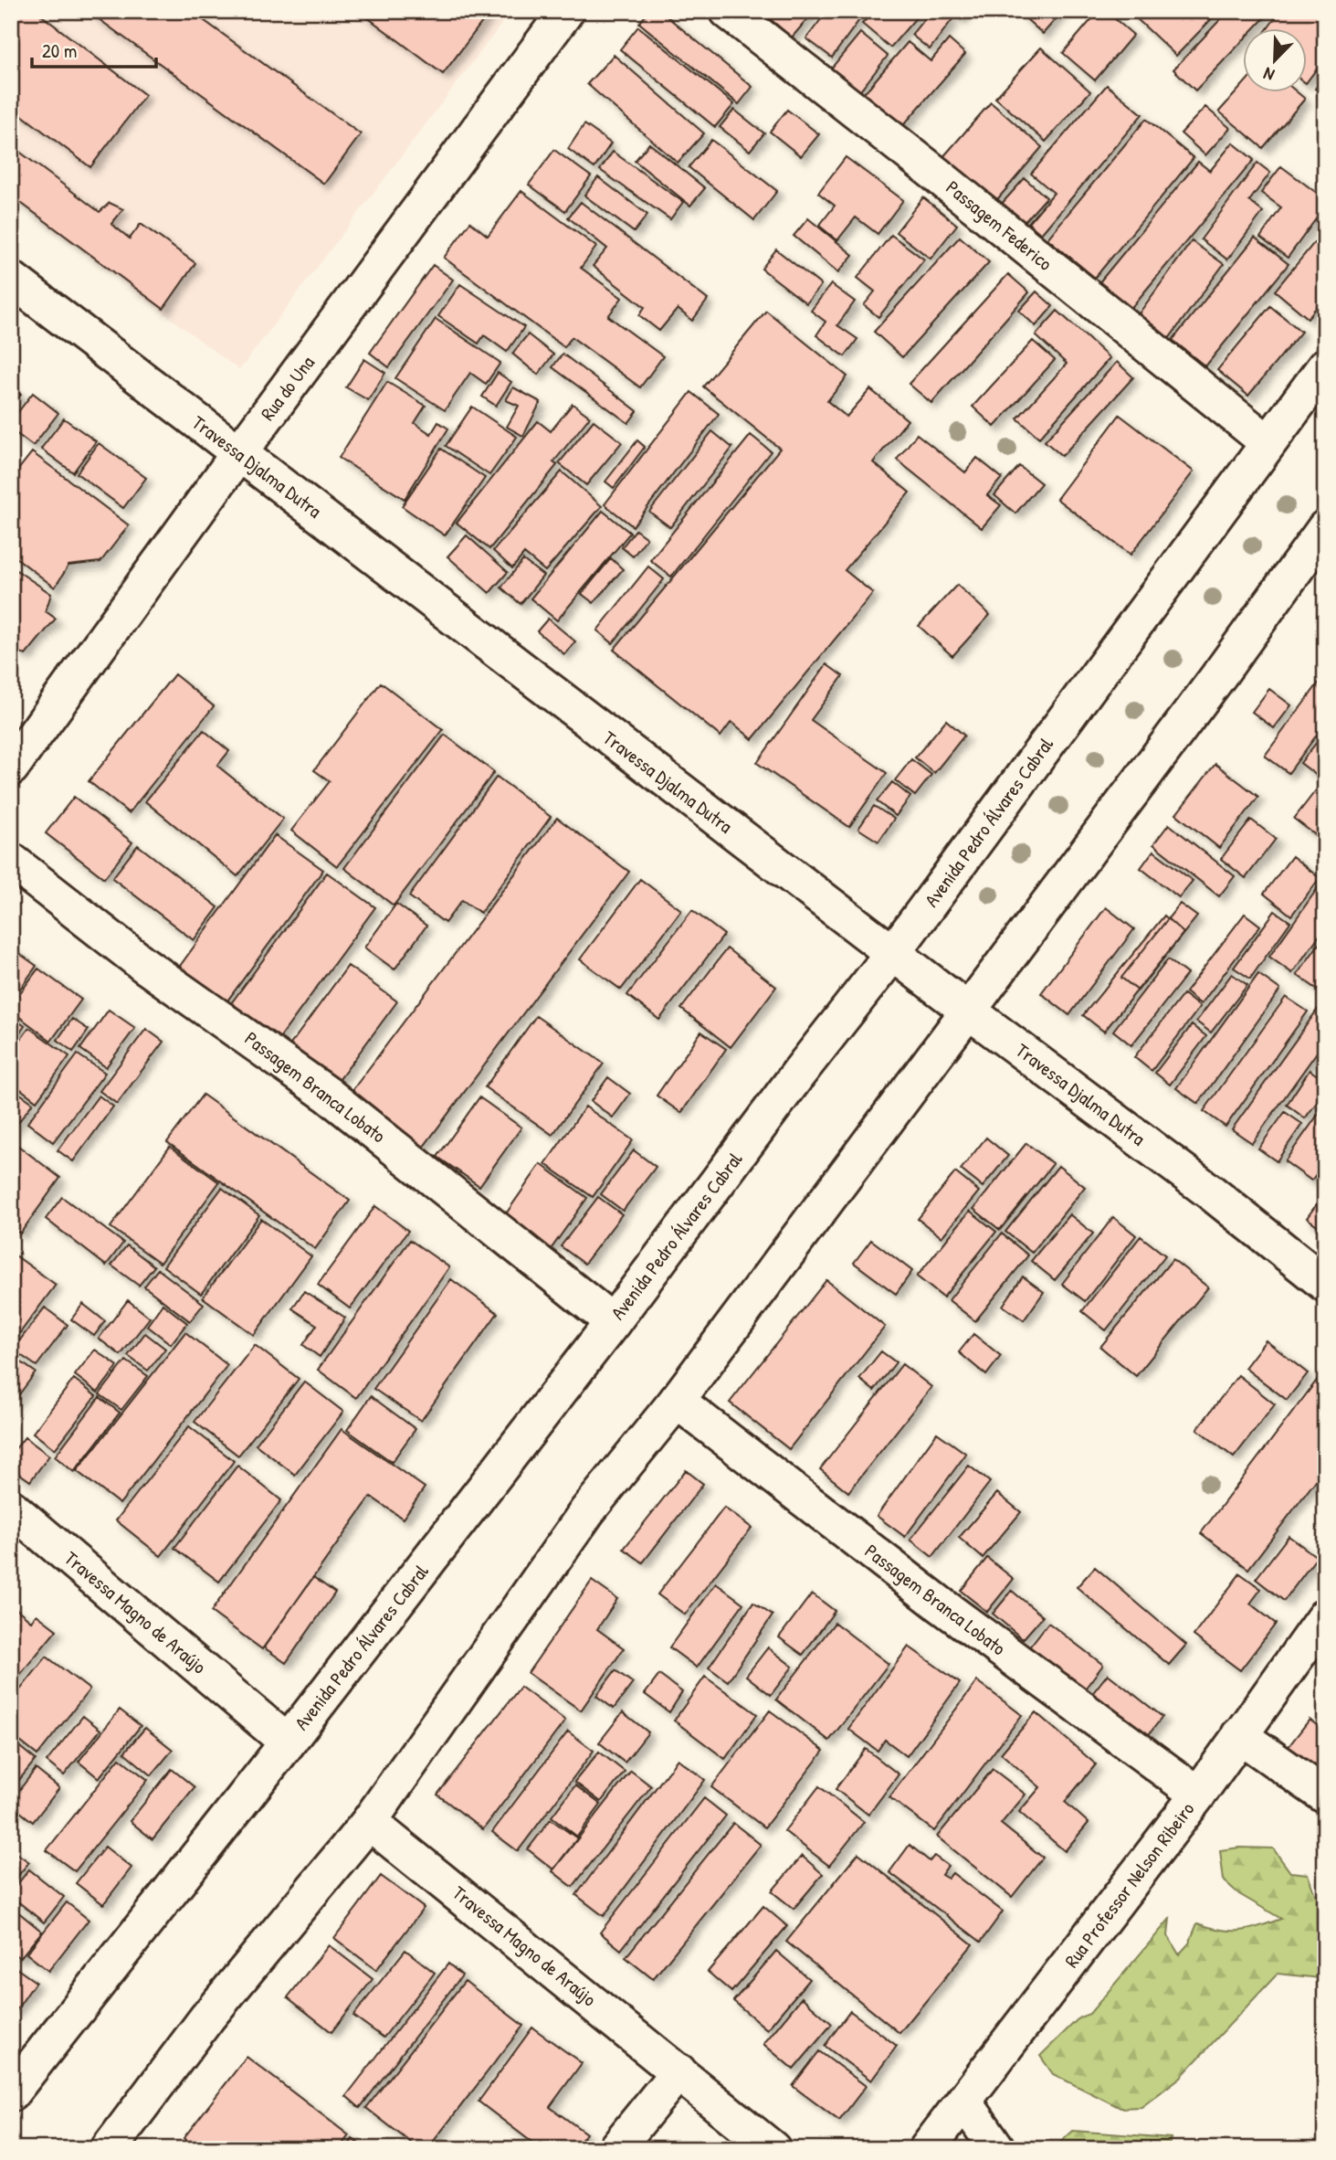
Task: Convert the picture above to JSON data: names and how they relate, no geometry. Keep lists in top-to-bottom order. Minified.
{"streets":{"street":["Passagem Federico","Rua do Una","Travessa Djalma Dutra","Avenida Pedro Álvares Cabral","Passagem Branca Lobato","Travessa Magno de Araújo","Rua Professor Nelson Ribeiro"]},"crossings":[["Passagem Federico","Avenida Pedro Álvares Cabral"],["Rua do Una","Travessa Djalma Dutra"],["Travessa Djalma Dutra","Avenida Pedro Álvares Cabral"],["Avenida Pedro Álvares Cabral","Passagem Branca Lobato"],["Avenida Pedro Álvares Cabral","Travessa Magno de Araújo"],["Passagem Branca Lobato","Rua Professor Nelson Ribeiro"]],"scale_bar":"20 m","north":"bottom left"}
